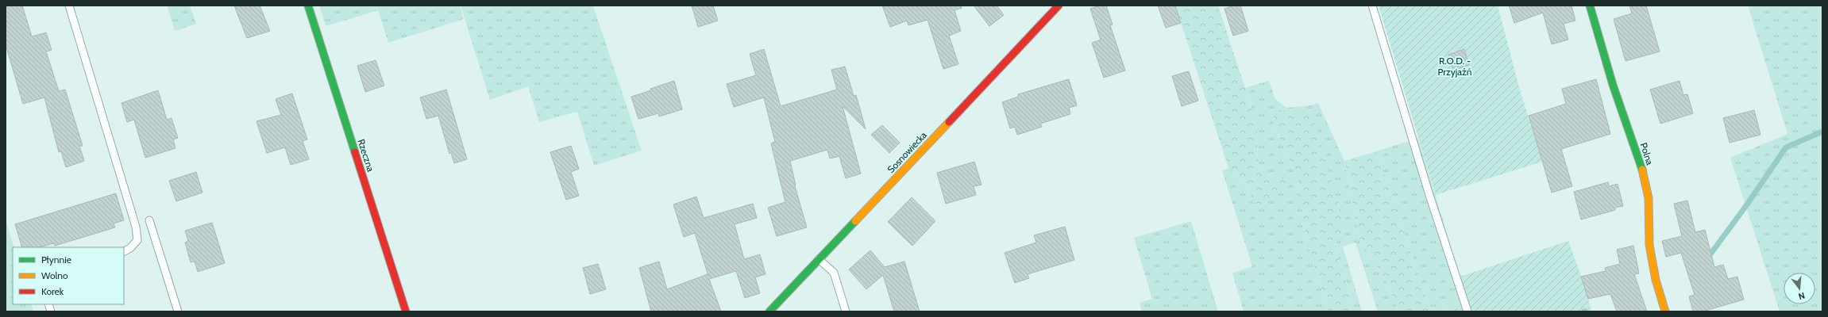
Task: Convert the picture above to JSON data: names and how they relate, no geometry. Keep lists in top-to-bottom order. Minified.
{"streets":{"street":["Sosnowiecka","Polna","Rzeczna"]},"parks":["R.O.D. - Przyjaźń"],"legend":["Płynnie","Wolno","Korek"],"north":"bottom"}
